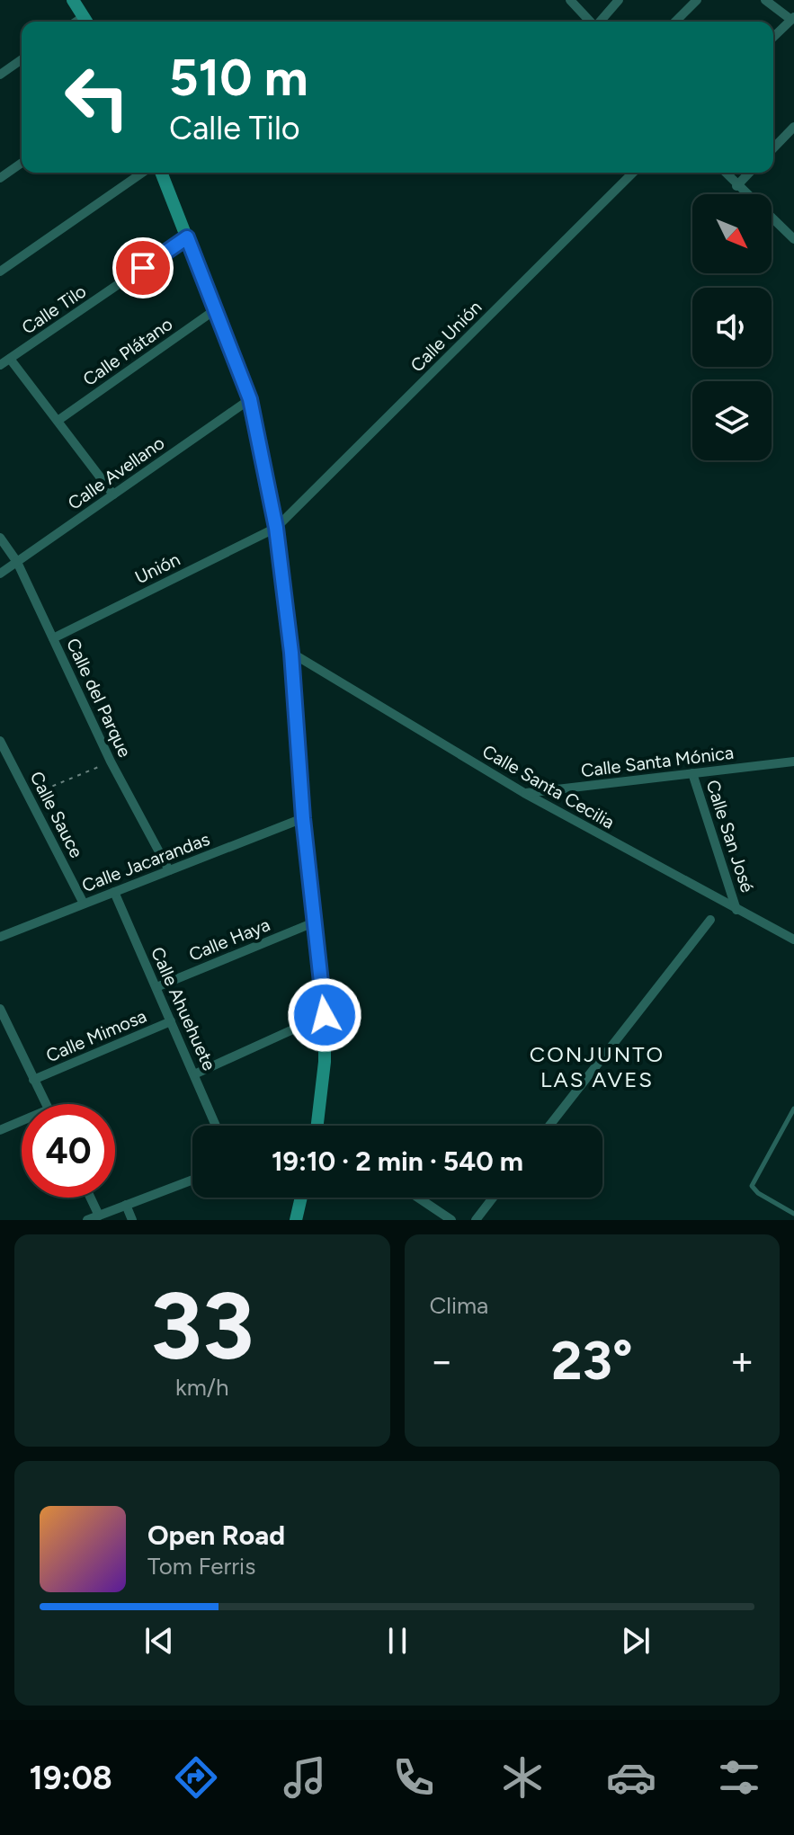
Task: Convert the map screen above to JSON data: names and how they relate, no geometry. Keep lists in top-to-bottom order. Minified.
{"streets":{"street":["Calle Tilo","Calle Unión","Calle Plátano","Calle Avellano","Unión","Calle del Parque","Calle Santa Mónica","Calle Santa Cecilia","Calle Sauce","Calle San José","Calle Jacarandas","Calle Haya","Calle Ahuehuete","Calle Mimosa"]},"crossings":[["Calle Unión","Unión"],["Calle Avellano","Calle del Parque"],["Unión","Calle del Parque"],["Calle del Parque","Calle Jacarandas"],["Calle Santa Mónica","Calle Santa Cecilia"],["Calle Santa Mónica","Calle San José"],["Calle Santa Cecilia","Calle San José"],["Calle Sauce","Calle Jacarandas"],["Calle Jacarandas","Calle Ahuehuete"],["Calle Haya","Calle Ahuehuete"],["Calle Ahuehuete","Calle Mimosa"]],"districts":["CONJUNTO LAS AVES"],"north":"bottom right","page":{"turn":["510 m","Calle Tilo"],"limit":"40","trip":"19:10 · 2 min · 540 m","tile":[["33","km/h"],"Clima"],"heat":["−","23°","+"],"song":["Open Road","Tom Ferris"],"tabs":"19:08"}}
